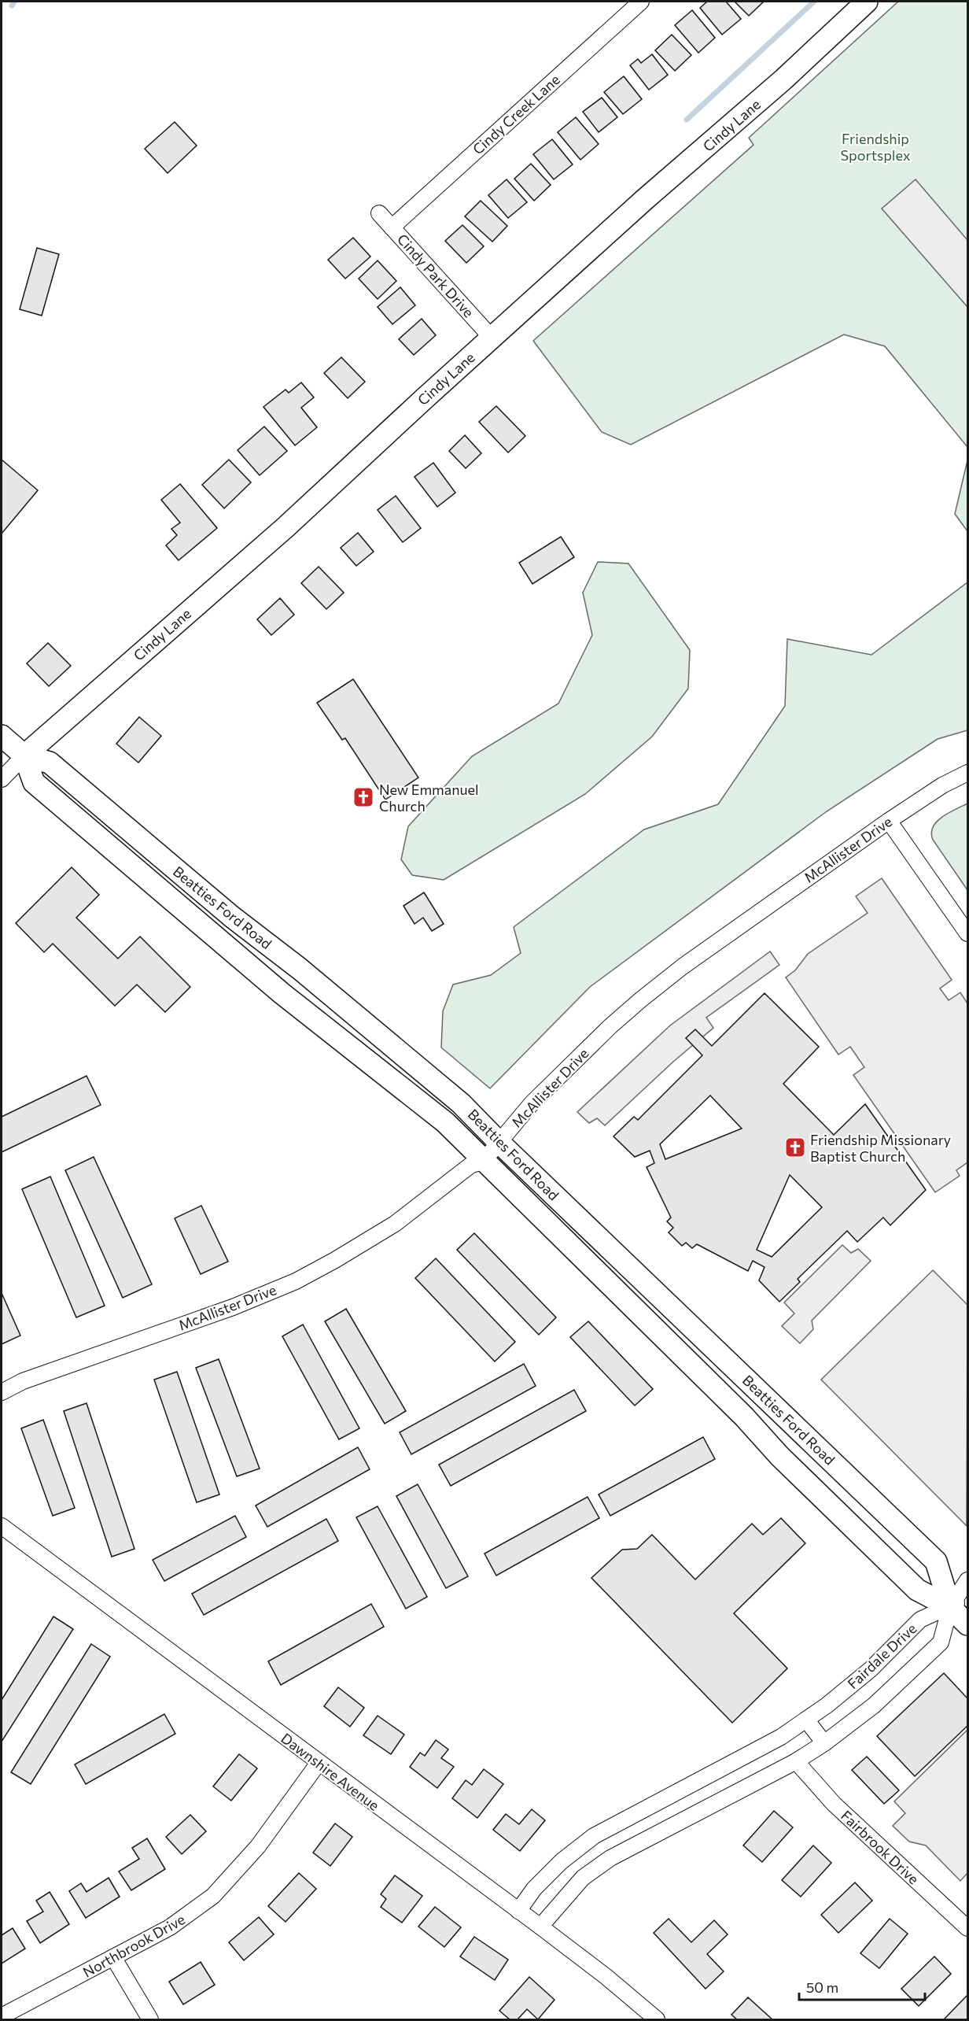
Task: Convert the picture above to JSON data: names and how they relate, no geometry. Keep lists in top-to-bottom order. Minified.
{"streets":{"main road":["Cindy Lane","Beatties Ford Road"],"street":["Cindy Creek Lane","Cindy Park Drive","McAllister Drive","Fairdale Drive","Dawnshire Avenue","Fairbrook Drive","Northbrook Drive"]},"crossings":[["Cindy Creek Lane","Cindy Park Drive"],["Cindy Lane","Cindy Park Drive"],["Cindy Lane","Beatties Ford Road"],["McAllister Drive","Beatties Ford Road"],["Beatties Ford Road","Fairdale Drive"],["Fairdale Drive","Dawnshire Avenue"],["Dawnshire Avenue","Northbrook Drive"]],"parks":["Friendship Sportsplex"],"places":{"church":["New Emmanuel Church","Friendship Missionary Baptist Church"]},"scale_bar":"50 m"}
